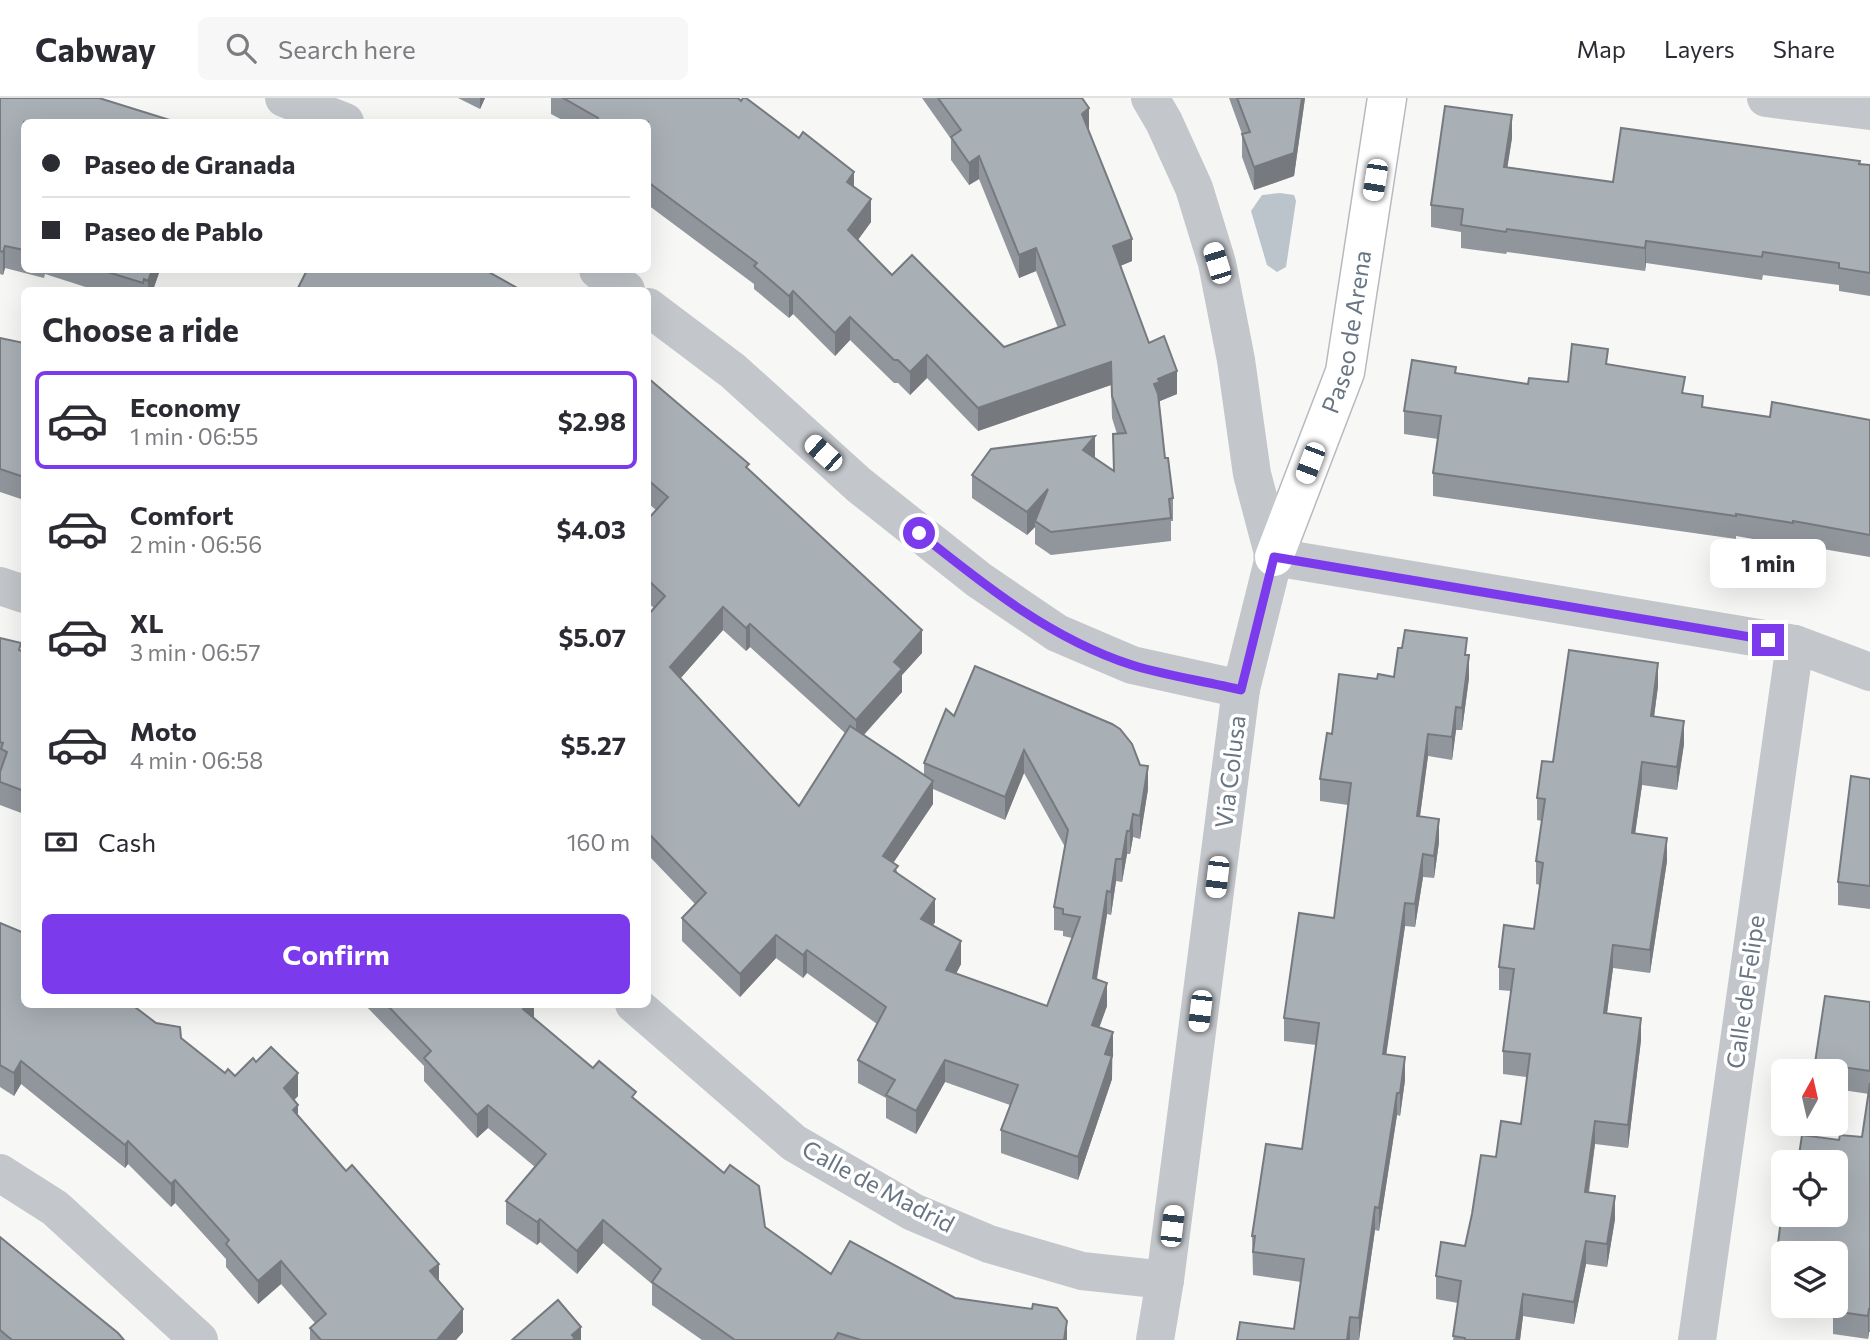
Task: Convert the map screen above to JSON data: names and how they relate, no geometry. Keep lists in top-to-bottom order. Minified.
{"streets":{"street":["Paseo de Arena","Via Colusa","Calle de Felipe","Calle de Madrid"]},"crossings":[["Paseo de Arena","Via Colusa"],["Via Colusa","Calle de Madrid"]],"north":"top","page":{"header":"Cabway","search":"Search here","nav":["Map","Layers","Share"],"banner":["Paseo de Granada","Paseo de Pablo"],"heading":"Choose a ride","list":[{"name":"Economy","note":"1 min · 06:55","value":"$2.98"},{"name":"Comfort","note":"2 min · 06:56","value":"$4.03"},{"name":"XL","note":"3 min · 06:57","value":"$5.07"},{"name":"Moto","note":"4 min · 06:58","value":"$5.27"}],"bubble":"1 min","pay":["Cash","160 m"],"buttons":"Confirm"}}
